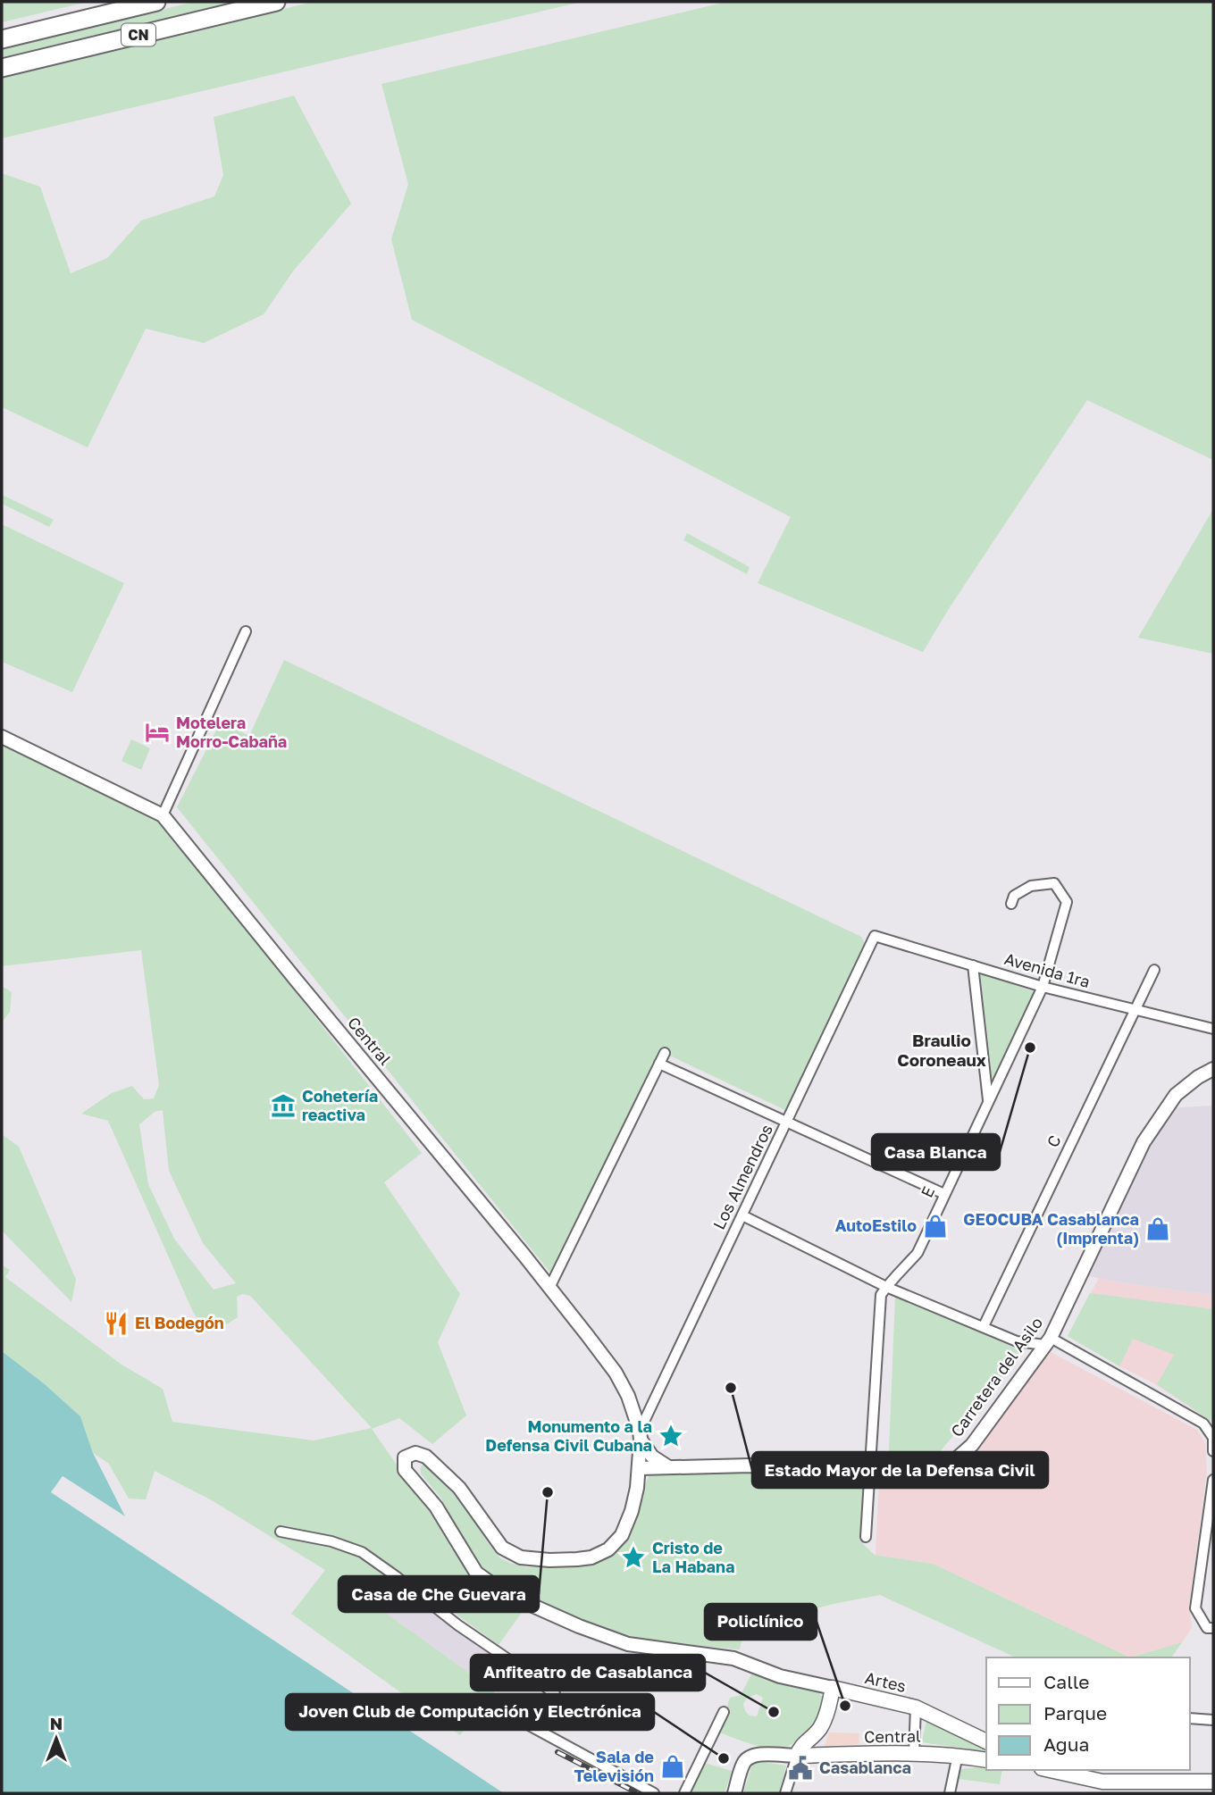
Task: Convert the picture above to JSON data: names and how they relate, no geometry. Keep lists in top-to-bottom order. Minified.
{"streets":{"highway":["CN"],"main road":["Central","Artes"],"street":["Avenida 1ra","C","Los Almendros","E","Carretera del Asilo"]},"crossings":[["Avenida 1ra","C"],["Avenida 1ra","Los Almendros"],["Avenida 1ra","E"],["Central","Los Almendros"]],"districts":["Braulio Coroneaux"],"places":{"hotel":["Motelera Morro-Cabaña"],"other":["Casa Blanca","Estado Mayor de la Defensa Civil","Casa de Che Guevara","Policlínico","Anfiteatro de Casablanca","Joven Club de Computación y Electrónica"],"museum":["Cohetería reactiva"],"shop":["AutoEstilo","GEOCUBA Casablanca (Imprenta)","Sala de Televisión"],"restaurant":["El Bodegón"],"place":["Monumento a la Defensa Civil Cubana","Cristo de La Habana"],"public building":["Casablanca"]},"legend":["Calle","Parque","Agua"],"north":"top"}
